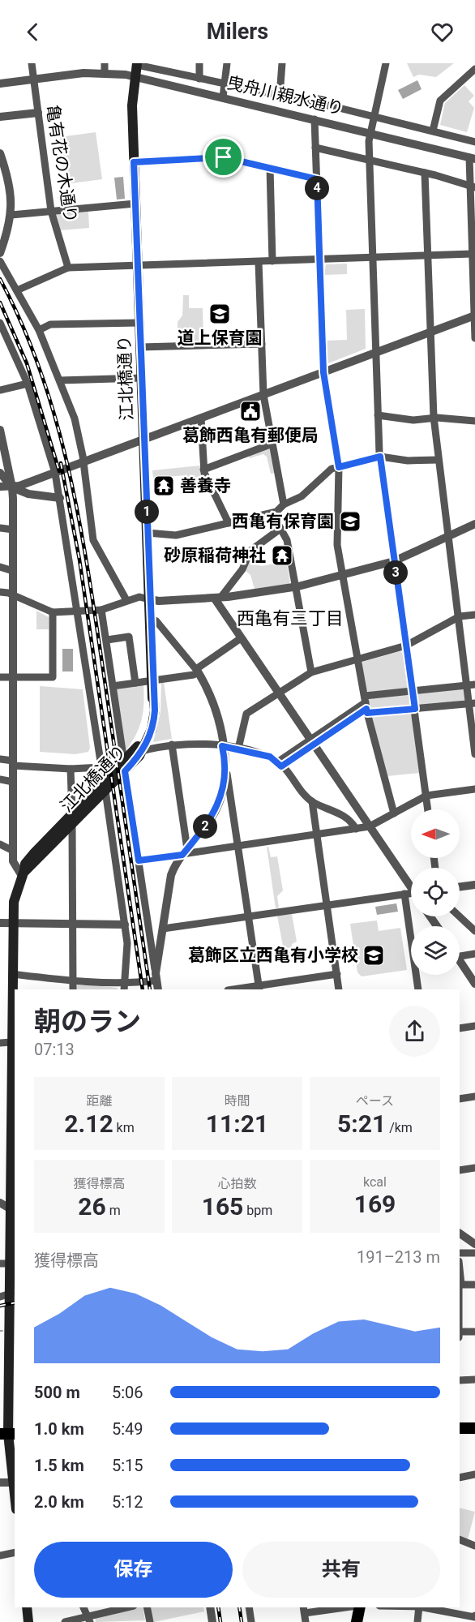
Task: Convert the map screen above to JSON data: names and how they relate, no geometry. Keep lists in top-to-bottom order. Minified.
{"streets":{"main road":["江北橋通り"],"street":["曳舟川親水通り","亀有花の木通り"]},"crossings":[["曳舟川親水通り","亀有花の木通り"],["曳舟川親水通り","江北橋通り"]],"districts":["西亀有三丁目"],"places":{"school or university":["道上保育園","西亀有保育園","葛飾区立西亀有小学校"],"public building":["葛飾西亀有郵便局"],"temple":["善養寺","砂原稲荷神社"]},"north":"left","page":{"header":"Milers","pins":["4","1","3","2"],"heading":["朝のラン","07:13"],"stats":[["距離","2.12 km"],["時間","11:21"],["ペース","5:21 /km"],["獲得標高","26 m"],["心拍数","165 bpm"],["kcal","169"]],"chart":["獲得標高","191–213 m"],"list":[{"name":"500 m","note":"5:06"},{"name":"1.0 km","note":"5:49"},{"name":"1.5 km","note":"5:15"},{"name":"2.0 km","note":"5:12"}],"buttons":["保存","共有"]}}
